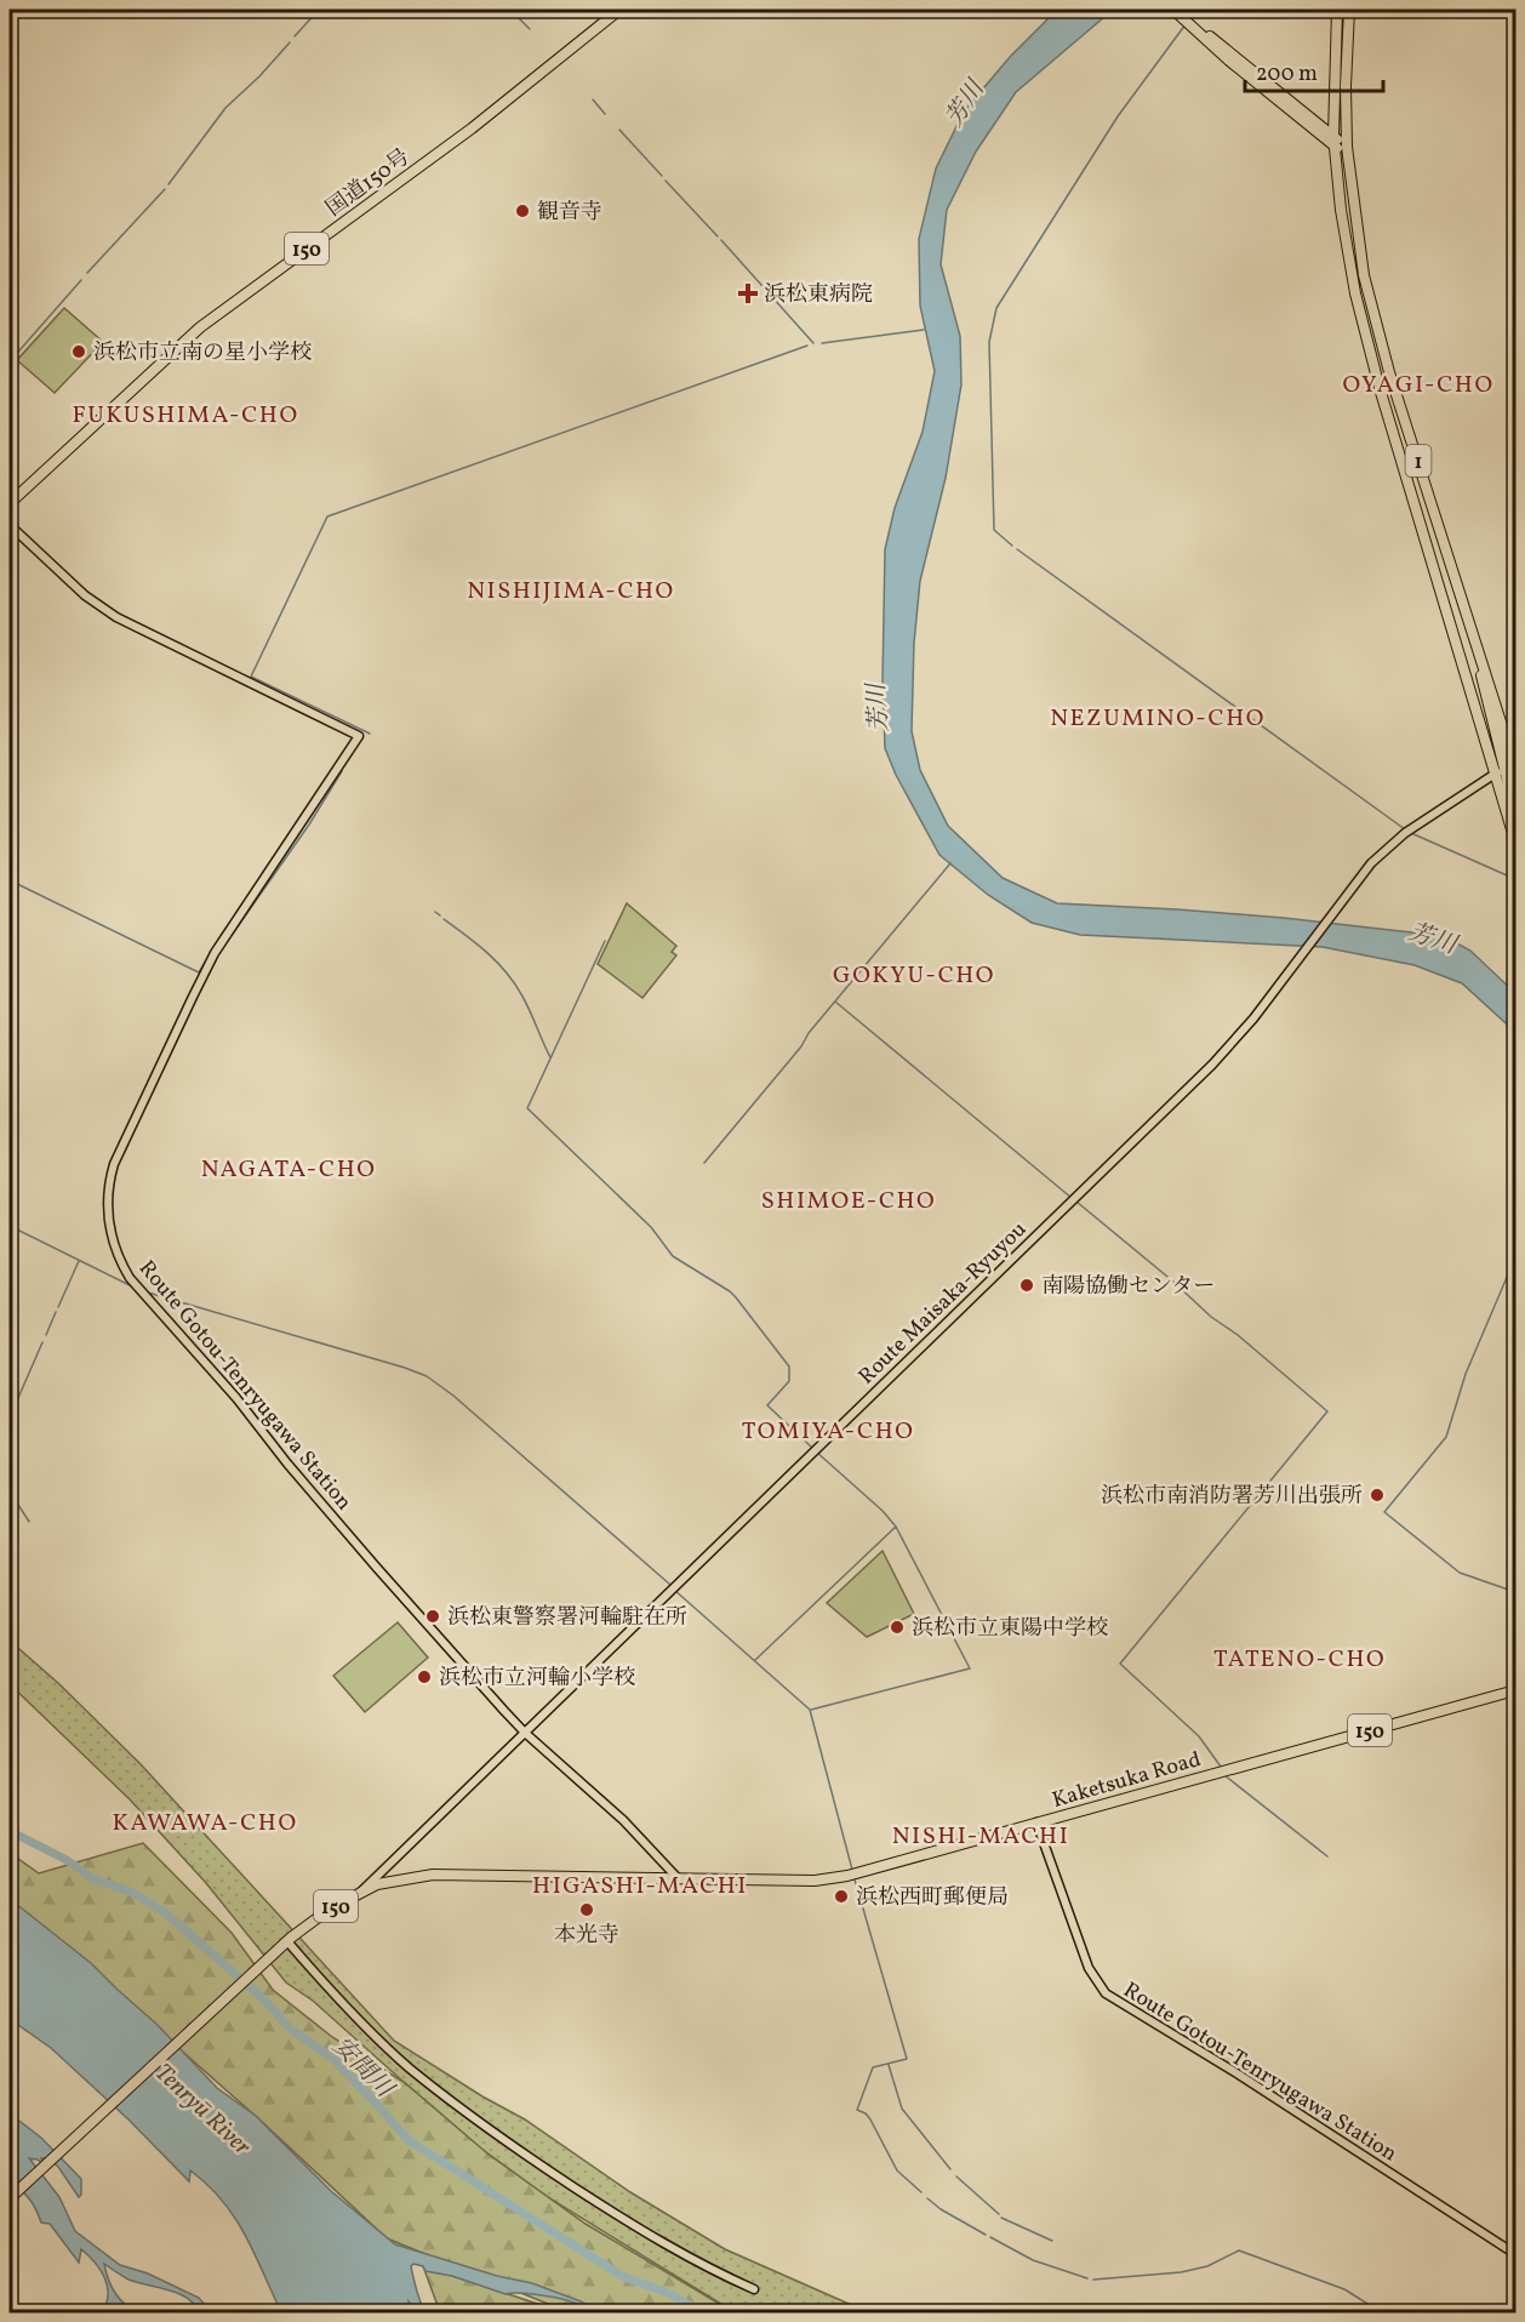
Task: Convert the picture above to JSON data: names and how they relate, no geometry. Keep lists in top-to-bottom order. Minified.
{"streets":{"highway":["国道150号","150","1","Kaketsuka Road"],"main road":["Route Maisaka-Ryuyou","Route Gotou-Tenryugawa Station"]},"crossings":[["150","Kaketsuka Road"],["1","Route Maisaka-Ryuyou"],["Route Maisaka-Ryuyou","Route Gotou-Tenryugawa Station"],["Route Maisaka-Ryuyou","Kaketsuka Road"],["Route Gotou-Tenryugawa Station","Kaketsuka Road"]],"districts":["OYAGI-CHO","FUKUSHIMA-CHO","NISHIJIMA-CHO","NEZUMINO-CHO","GOKYU-CHO","NAGATA-CHO","SHIMOE-CHO","TOMIYA-CHO","TATENO-CHO","KAWAWA-CHO","NISHI-MACHI","HIGASHI-MACHI"],"water":["芳川","安間川","Tenryū River"],"places":{"other":["観音寺","浜松市立南の星小学校","南陽協働センター","浜松市南消防署芳川出張所","浜松東警察署河輪駐在所","浜松市立東陽中学校","浜松市立河輪小学校","浜松西町郵便局","本光寺"],"health":["浜松東病院"]},"scale_bar":"200 m"}
